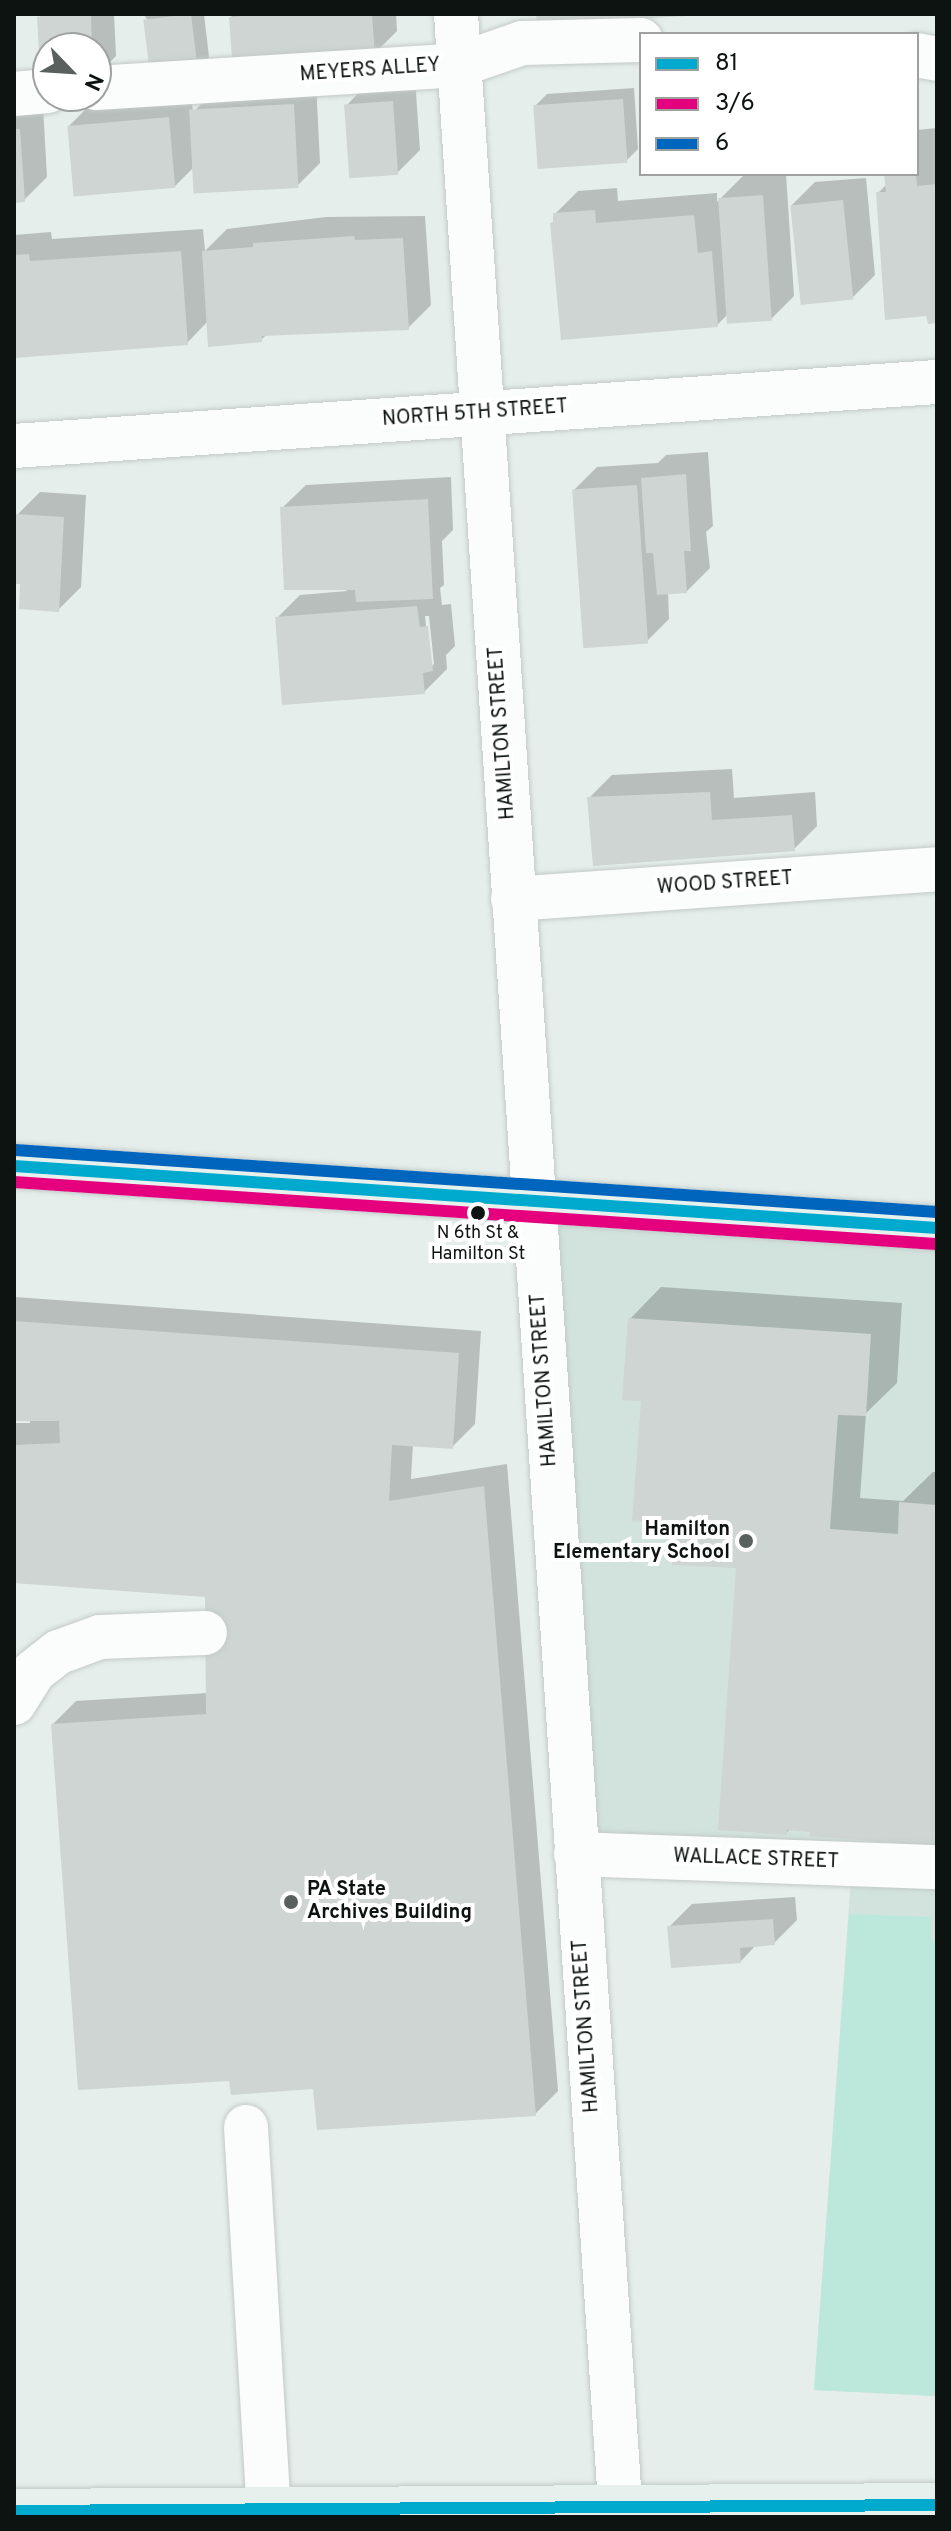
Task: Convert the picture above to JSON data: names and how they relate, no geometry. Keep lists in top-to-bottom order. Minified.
{"streets":{"street":["MEYERS ALLEY","NORTH 5TH STREET","HAMILTON STREET","WOOD STREET","WALLACE STREET"]},"crossings":[["MEYERS ALLEY","HAMILTON STREET"],["NORTH 5TH STREET","HAMILTON STREET"],["HAMILTON STREET","WOOD STREET"],["HAMILTON STREET","WALLACE STREET"]],"places":["N 6th St & Hamilton St","Hamilton Elementary School","PA State Archives Building"],"lines":["transit line 6","transit line 81","transit line 3/6"],"legend":["81","3/6","6"],"north":"bottom right"}
